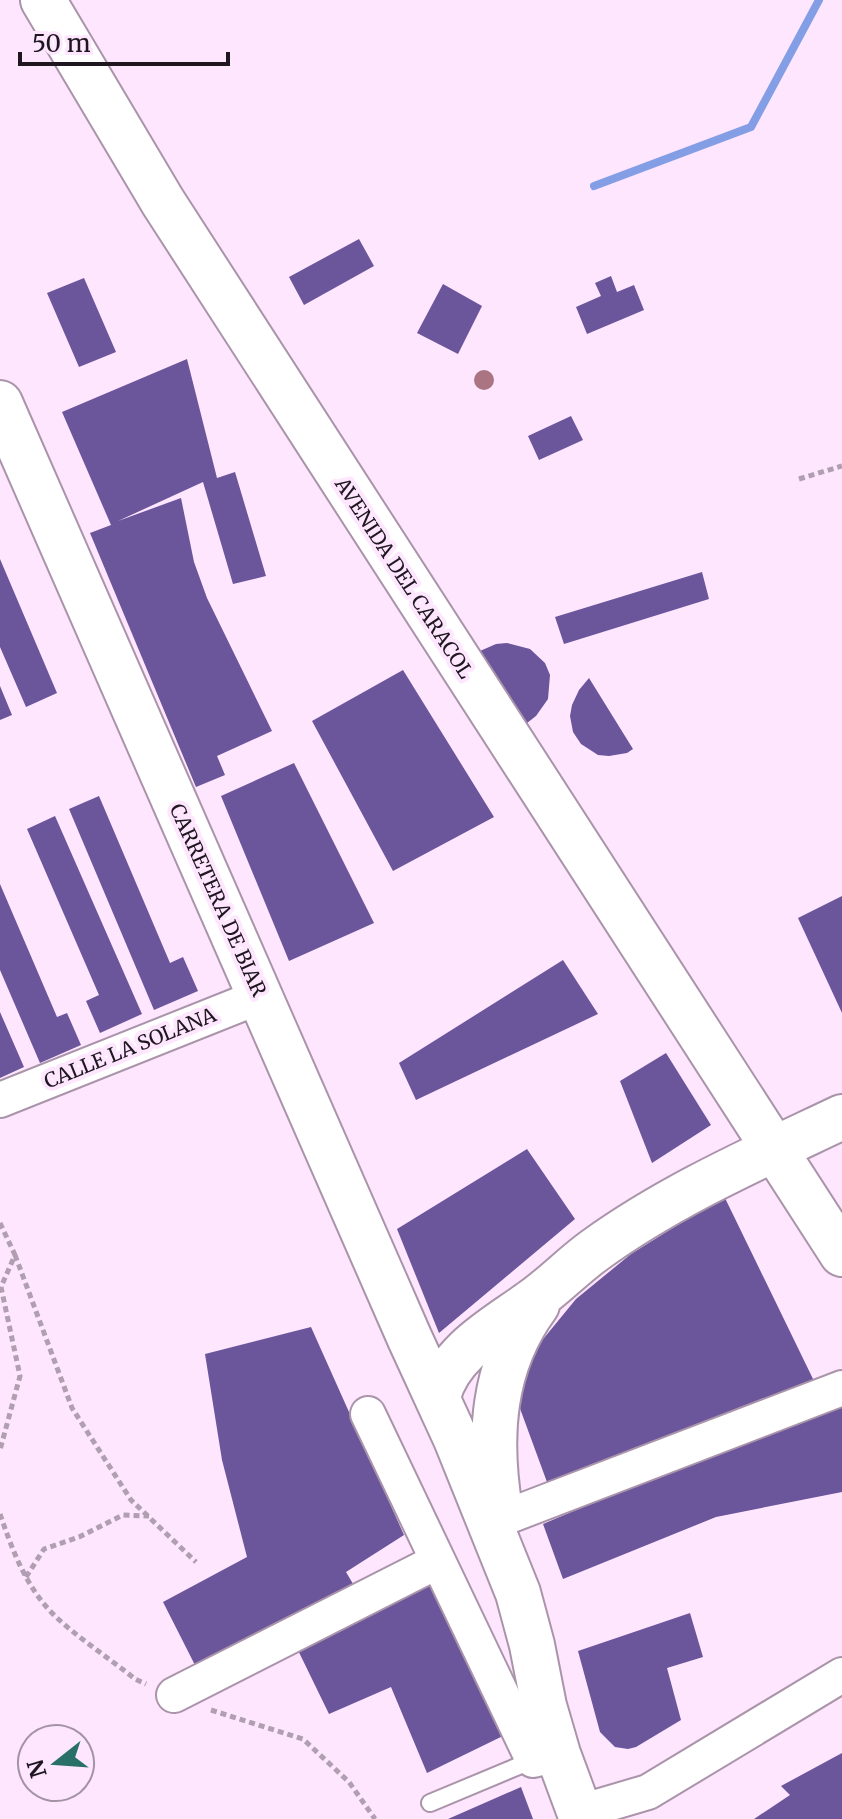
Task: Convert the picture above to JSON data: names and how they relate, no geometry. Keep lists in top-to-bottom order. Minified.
{"streets":{"main road":["AVENIDA DEL CARACOL","CARRETERA DE BIAR"],"street":["CALLE LA SOLANA"]},"crossings":[["CARRETERA DE BIAR","CALLE LA SOLANA"]],"scale_bar":"50 m","north":"left"}
